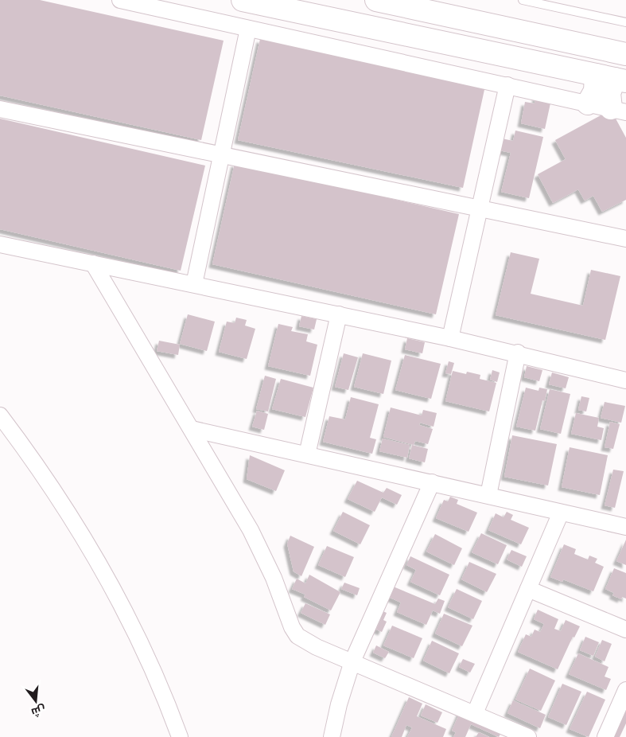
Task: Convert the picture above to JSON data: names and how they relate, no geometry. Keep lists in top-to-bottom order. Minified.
{"north":"bottom"}
